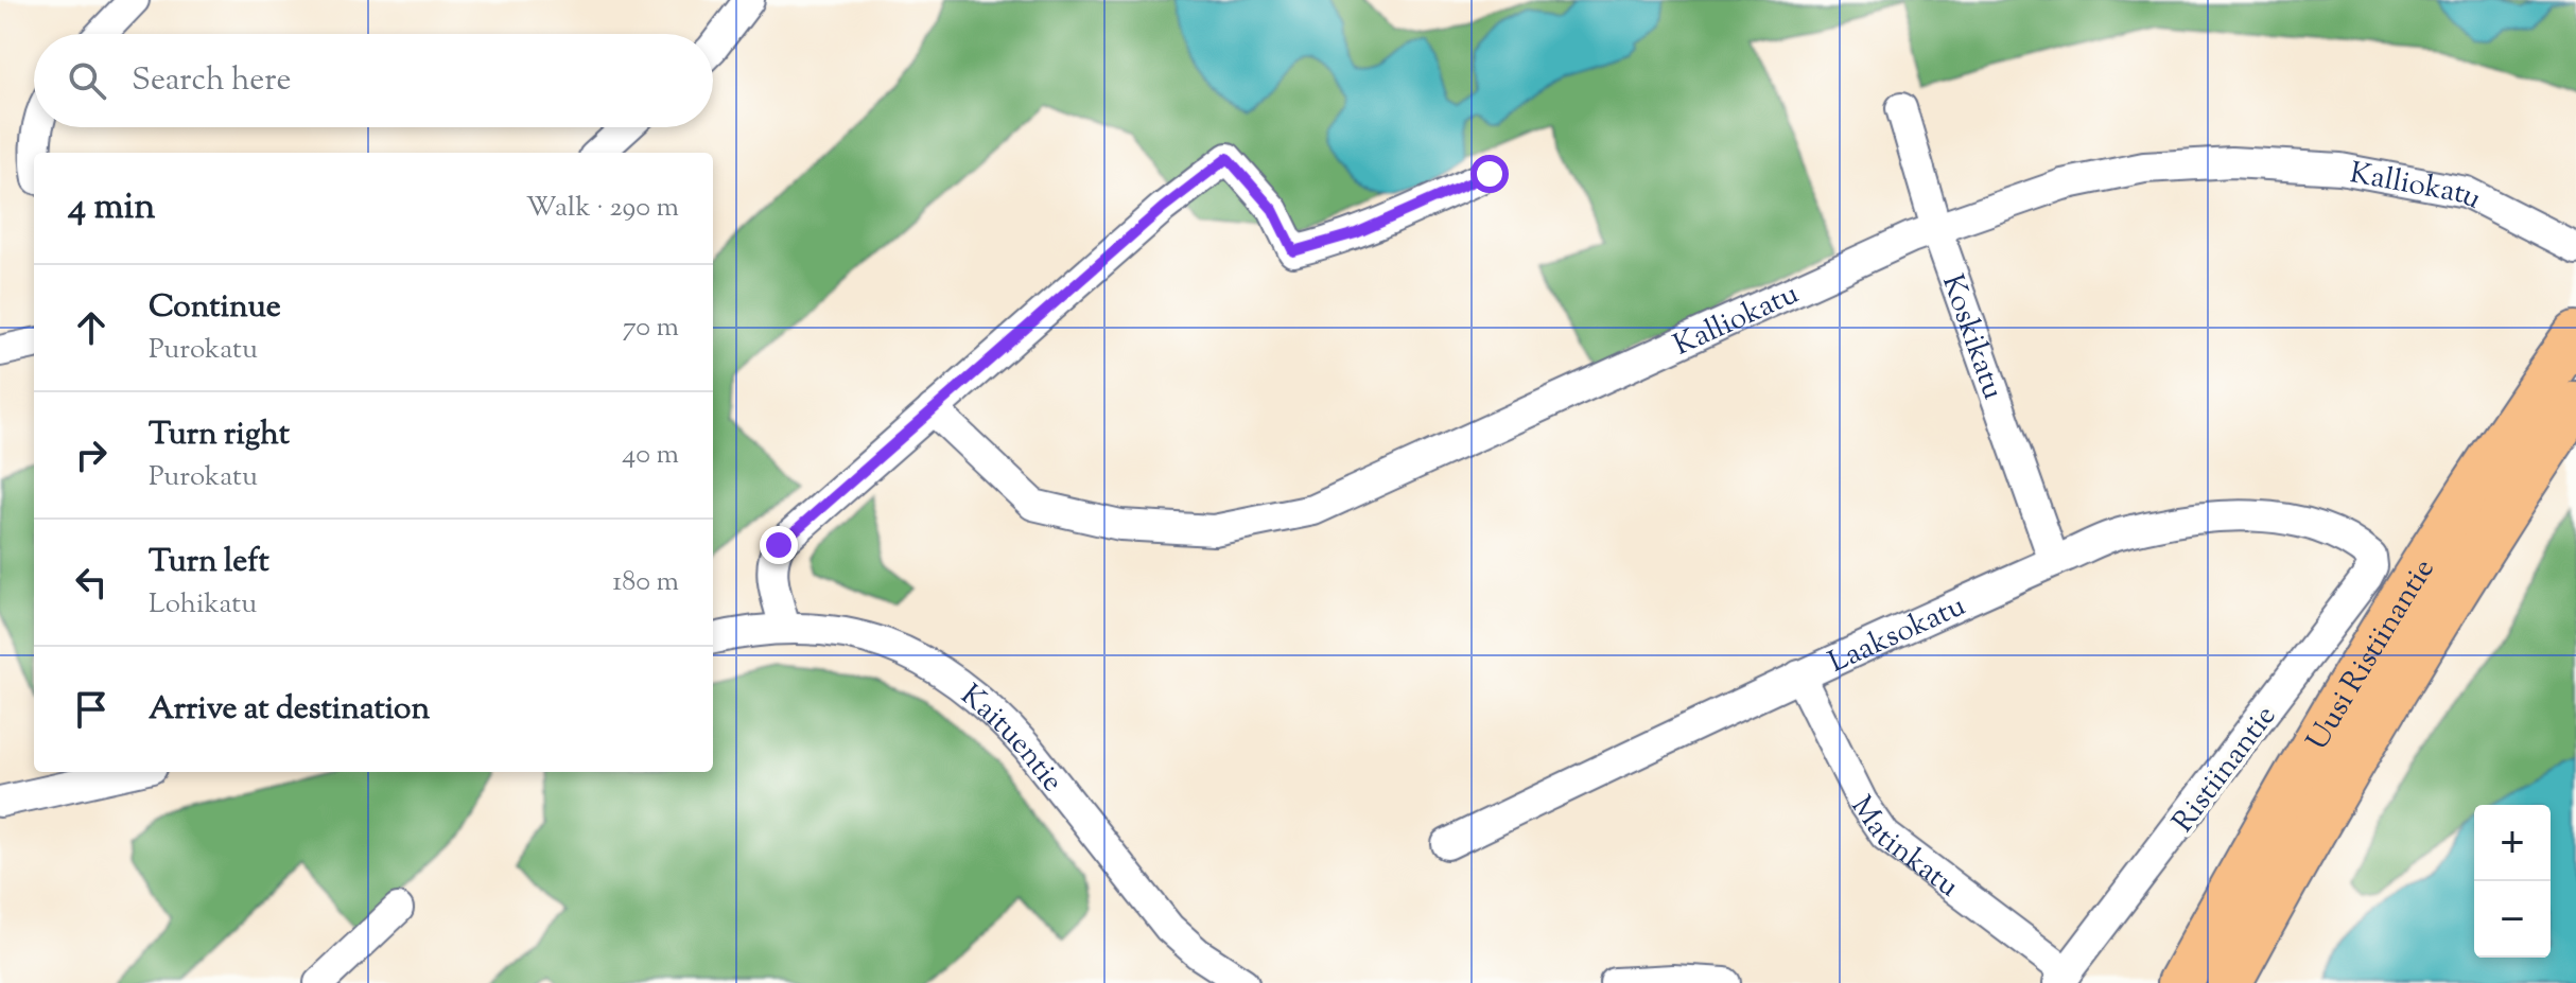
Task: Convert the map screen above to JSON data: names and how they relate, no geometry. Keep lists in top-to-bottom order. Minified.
{"streets":{"highway":["Uusi Ristiinantie"],"street":["Kalliokatu","Koskikatu","Laaksokatu","Kaituentie","Ristiinantie","Matinkatu"]},"crossings":[["Kalliokatu","Koskikatu"],["Koskikatu","Laaksokatu"],["Laaksokatu","Ristiinantie"],["Laaksokatu","Matinkatu"],["Ristiinantie","Matinkatu"]],"page":{"search":"Search here","heading":["4 min","Walk · 290 m"],"list":[["Continue","Purokatu","70 m"],["Turn right","Purokatu","40 m"],["Turn left","Lohikatu","180 m"],"Arrive at destination"],"map_buttons":["+","−"]}}
